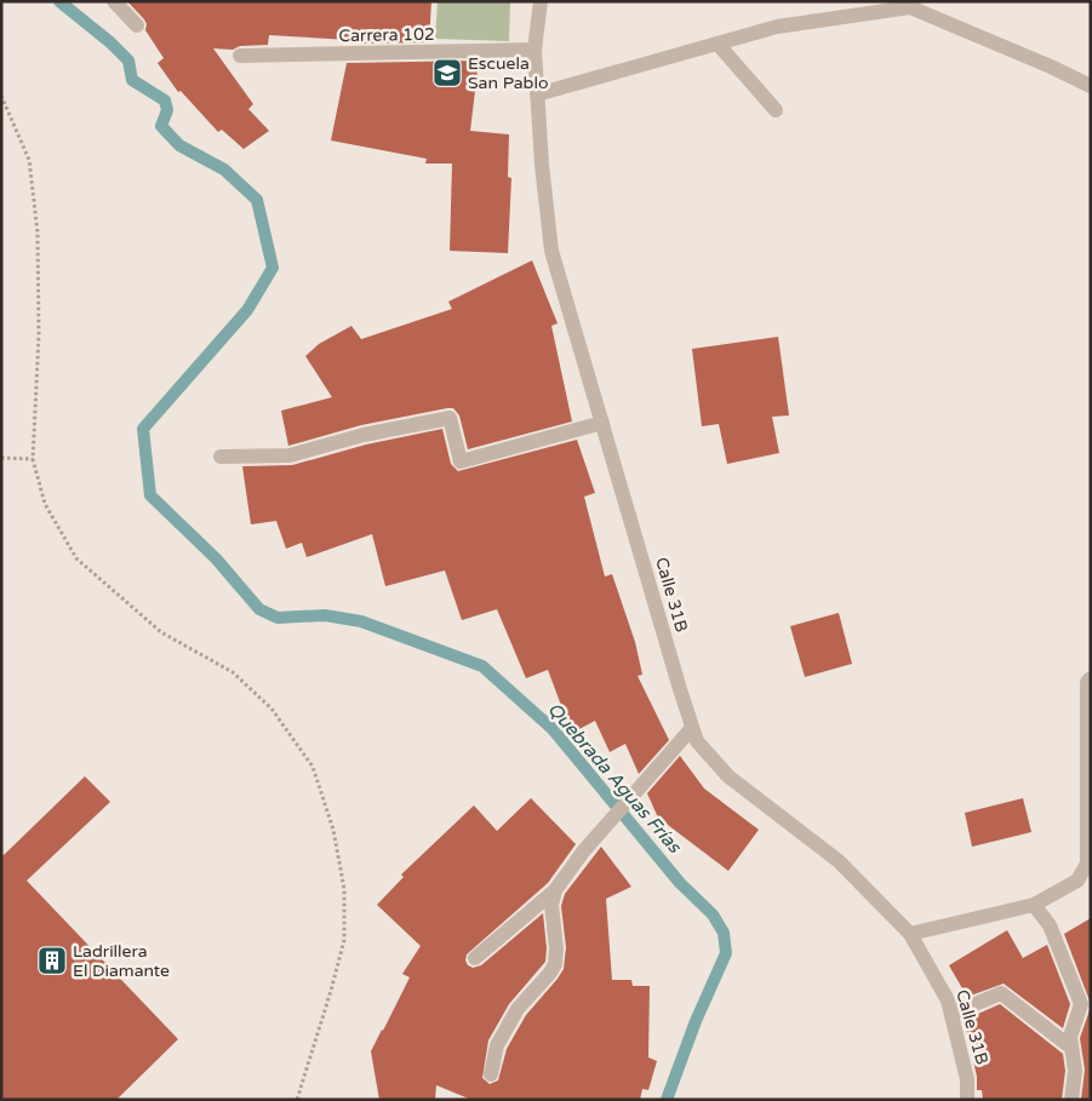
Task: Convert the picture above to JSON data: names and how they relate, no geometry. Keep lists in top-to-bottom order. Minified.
{"streets":{"street":["Carrera 102","Calle 31B"]},"crossings":[["Carrera 102","Calle 31B"]],"water":["Quebrada Aguas Frías"],"places":{"school or university":["Escuela San Pablo"],"building":["Ladrillera El Diamante"]}}
